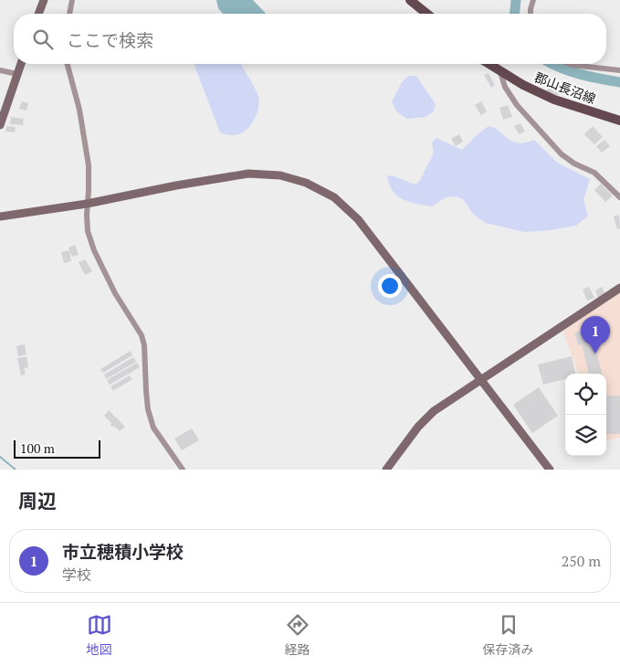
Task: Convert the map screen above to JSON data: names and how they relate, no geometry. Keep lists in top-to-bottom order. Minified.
{"streets":{"main road":["郡山長沼線"]},"scale_bar":"100 m","page":{"search":"ここで検索","pins":"1","scale":"100 m","heading":"周辺","list":[{"mark":"1","name":"市立穂積小学校","note":"学校","value":"250 m"}],"nav":["地図","経路","保存済み"]}}
